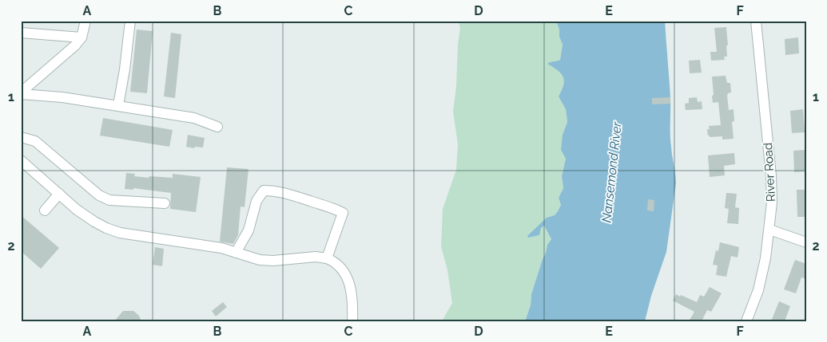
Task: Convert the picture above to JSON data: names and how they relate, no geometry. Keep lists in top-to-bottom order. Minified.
{"streets":{"street":["River Road"]},"water":["Nansemond River"],"grid":{"columns":["A","B","C","D","E","F"],"rows":["1","2"]}}
